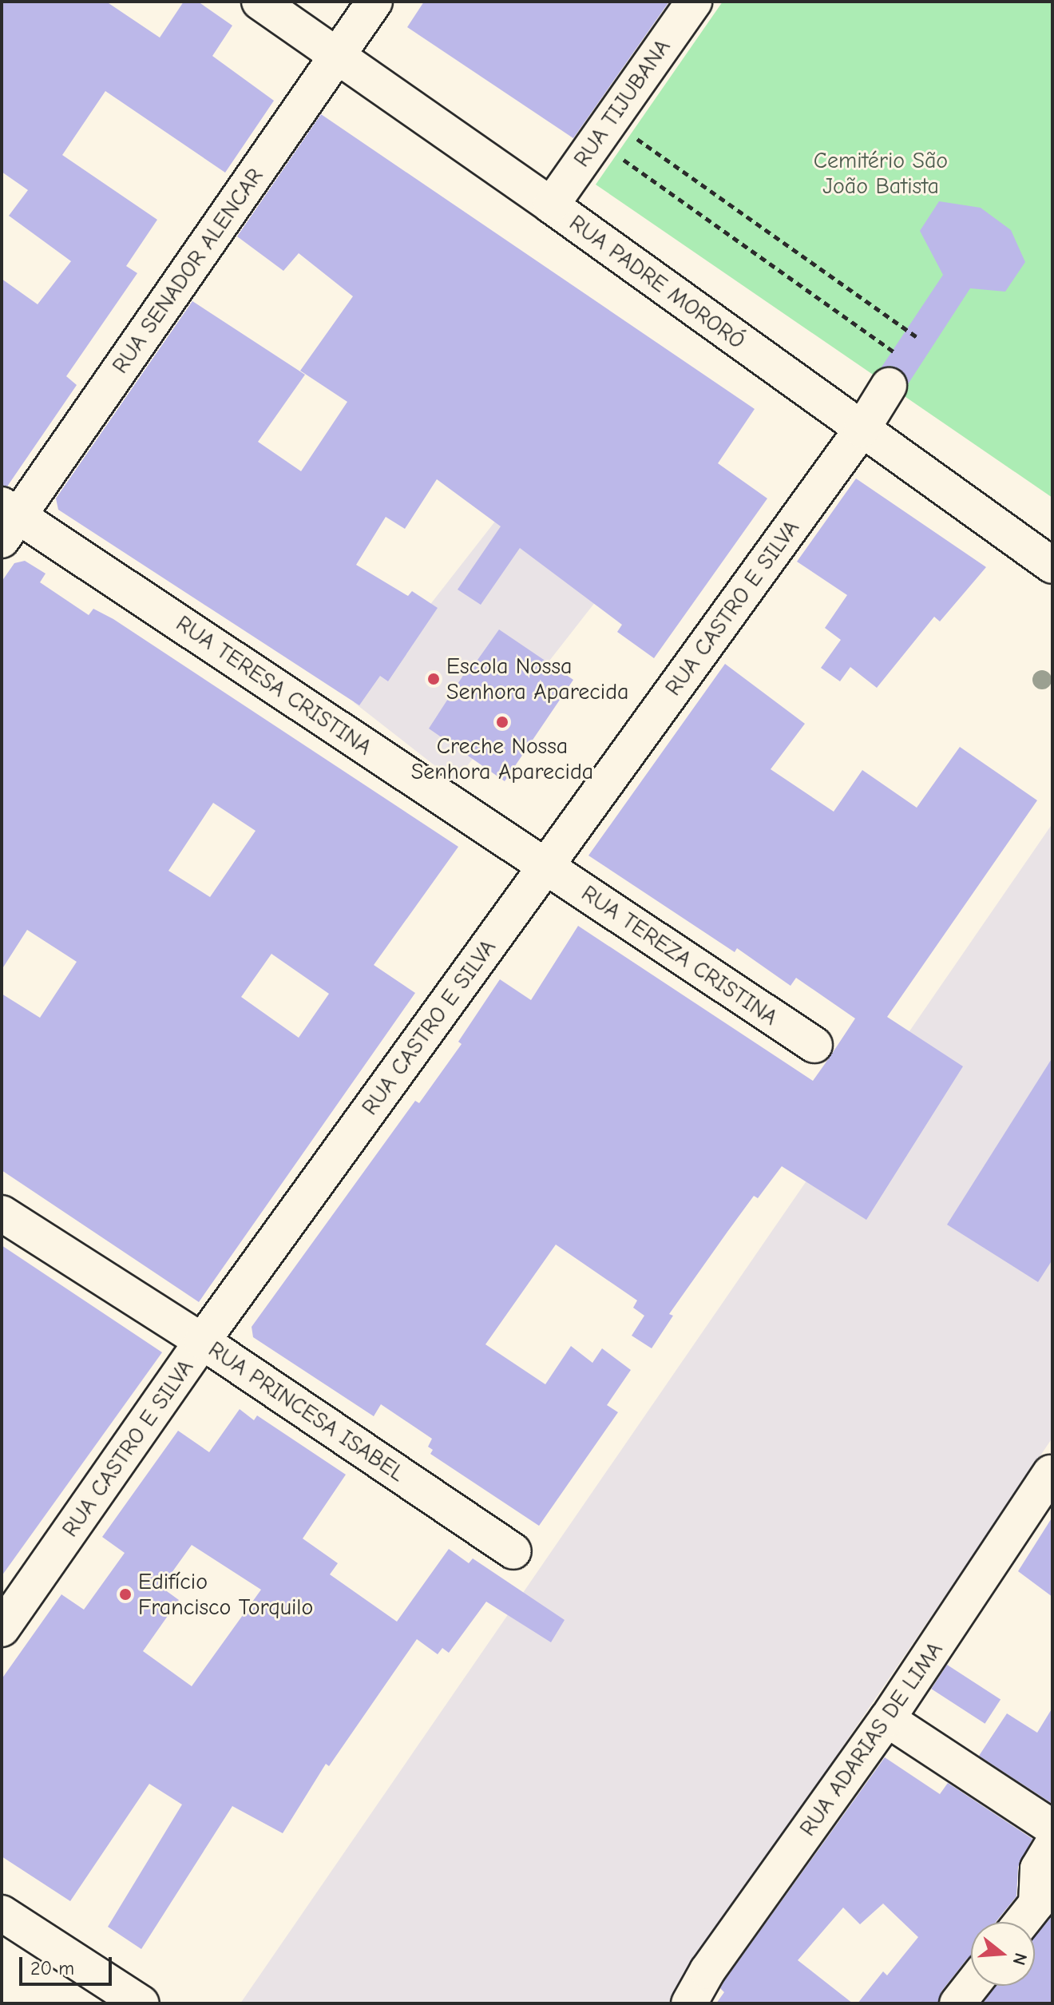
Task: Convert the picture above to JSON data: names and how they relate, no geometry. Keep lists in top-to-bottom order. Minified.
{"streets":{"street":["RUA TIJUBANA","RUA SENADOR ALENCAR","RUA PADRE MORORÓ","RUA CASTRO E SILVA","RUA TERESA CRISTINA","RUA TEREZA CRISTINA","RUA PRINCESA ISABEL","RUA ADARIAS DE LIMA"]},"crossings":[["RUA TIJUBANA","RUA PADRE MORORÓ"],["RUA SENADOR ALENCAR","RUA PADRE MORORÓ"],["RUA SENADOR ALENCAR","RUA TERESA CRISTINA"],["RUA PADRE MORORÓ","RUA CASTRO E SILVA"],["RUA CASTRO E SILVA","RUA TERESA CRISTINA"],["RUA CASTRO E SILVA","RUA TEREZA CRISTINA"],["RUA CASTRO E SILVA","RUA PRINCESA ISABEL"],["RUA TERESA CRISTINA","RUA TEREZA CRISTINA"]],"parks":["Cemitério São João Batista"],"places":["Escola Nossa Senhora Aparecida","Creche Nossa Senhora Aparecida","Edifício Francisco Torquilo"],"scale_bar":"20 m","north":"right"}
